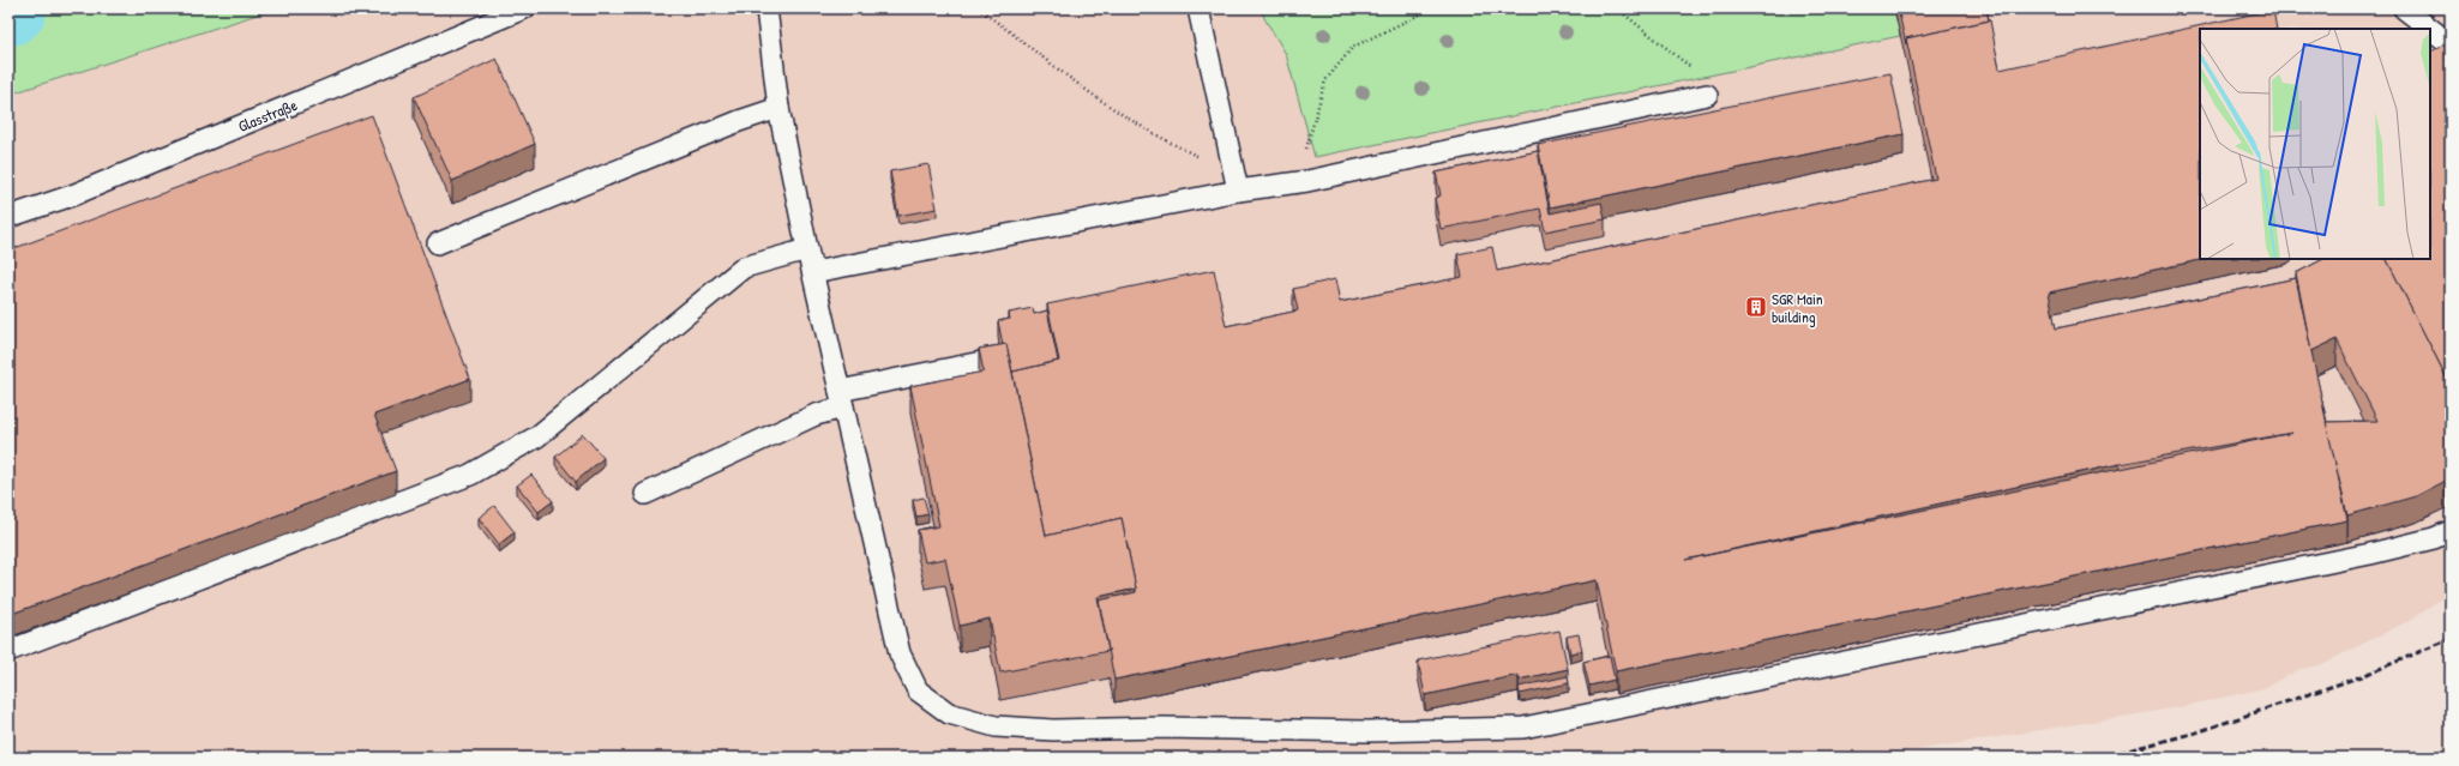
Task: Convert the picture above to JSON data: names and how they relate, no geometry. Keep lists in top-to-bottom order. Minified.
{"streets":{"lane":["Glasstraße"]},"places":{"building":["SGR Main building"]}}
